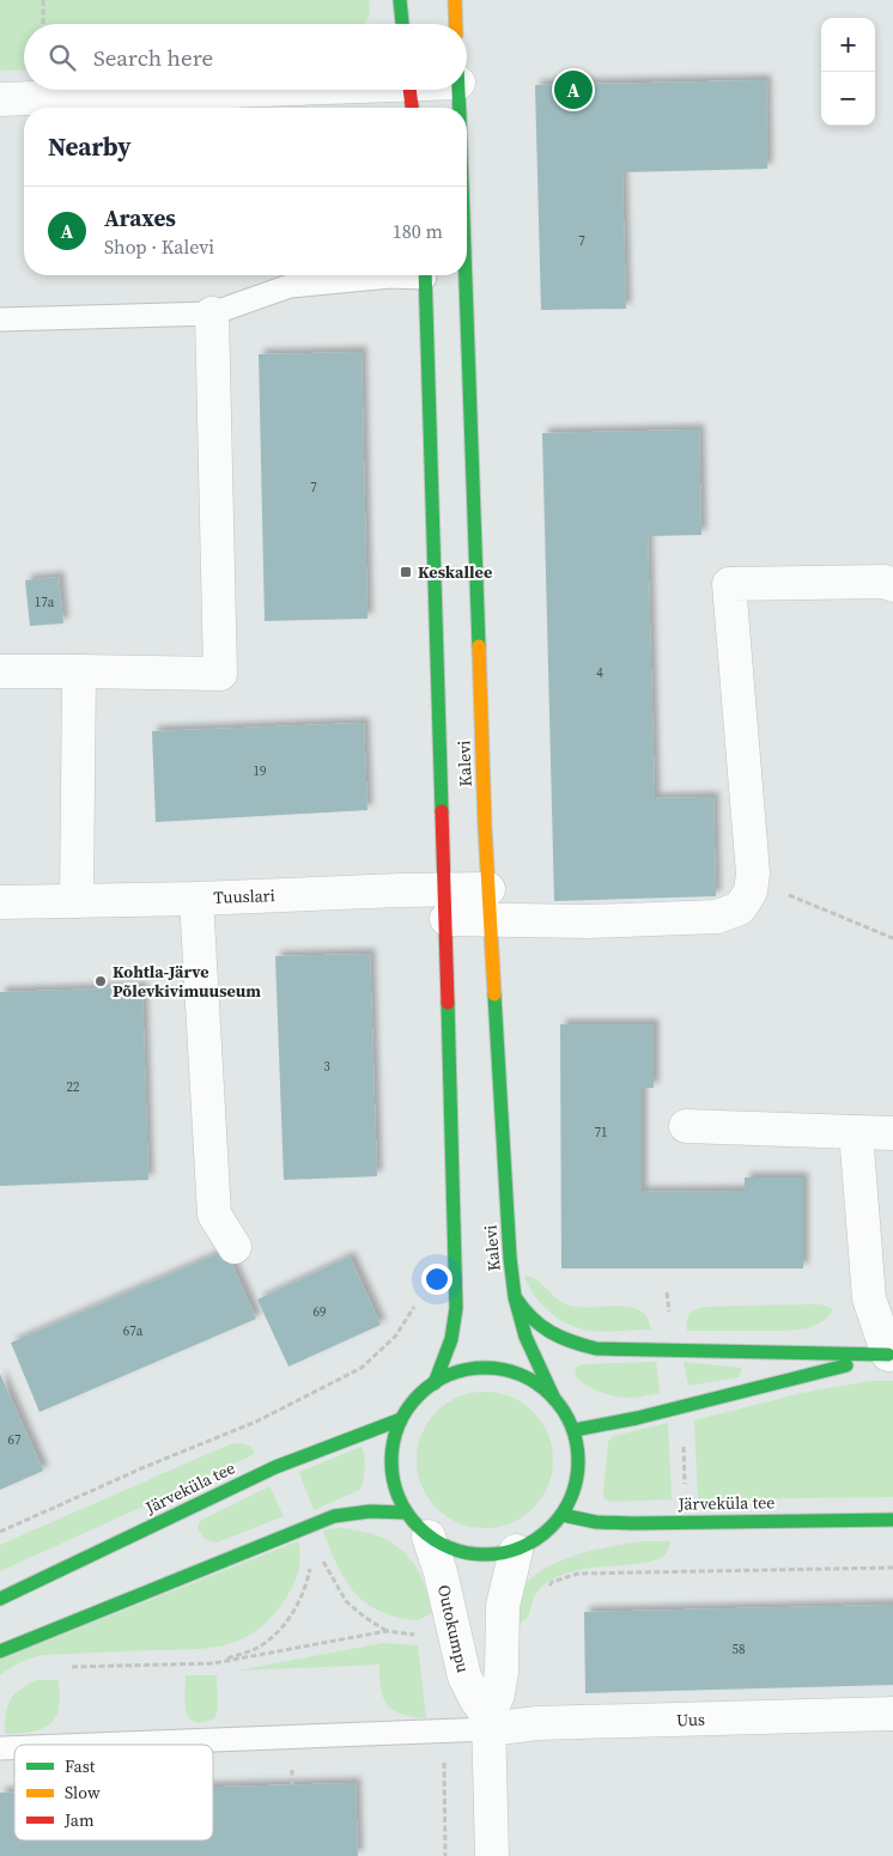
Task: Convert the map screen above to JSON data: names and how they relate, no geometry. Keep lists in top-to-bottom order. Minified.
{"streets":{"main road":["Kalevi","Järveküla tee"],"street":["Tuuslari","Outokumpu","Uus"]},"crossings":[["Kalevi","Tuuslari"],["Kalevi","Järveküla tee"],["Kalevi","Outokumpu"],["Järveküla tee","Outokumpu"],["Outokumpu","Uus"]],"places":{"transit":["Keskallee"],"other":["Kohtla-Järve Põlevkivimuuseum"]},"house_numbers":["7","7","17a","4","19","3","22","71","69","67a","67","58"],"legend":["Fast","Slow","Jam"],"page":{"map_buttons":["+","−"],"search":"Search here","pins":"A","heading":"Nearby","list":[{"mark":"A","name":"Araxes","note":"Shop · Kalevi","value":"180 m"}]}}
